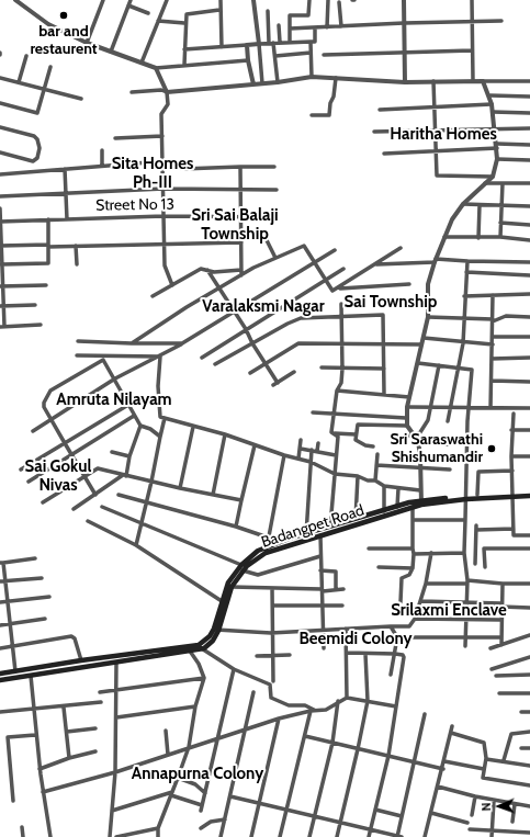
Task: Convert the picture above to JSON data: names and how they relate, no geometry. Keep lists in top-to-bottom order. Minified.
{"streets":{"main road":["Badangpet Road"],"street":["Street No 13"]},"districts":["Haritha Homes","Sita Homes Ph-III","Sri Sai Balaji Township","Sai Township","Varalaksmi Nagar","Amruta Nilayam","Sai Gokul Nivas","Srilaxmi Enclave","Beemidi Colony","Annapurna Colony"],"places":["bar and restaurent","Sri Saraswathi Shishumandir"],"north":"left"}
